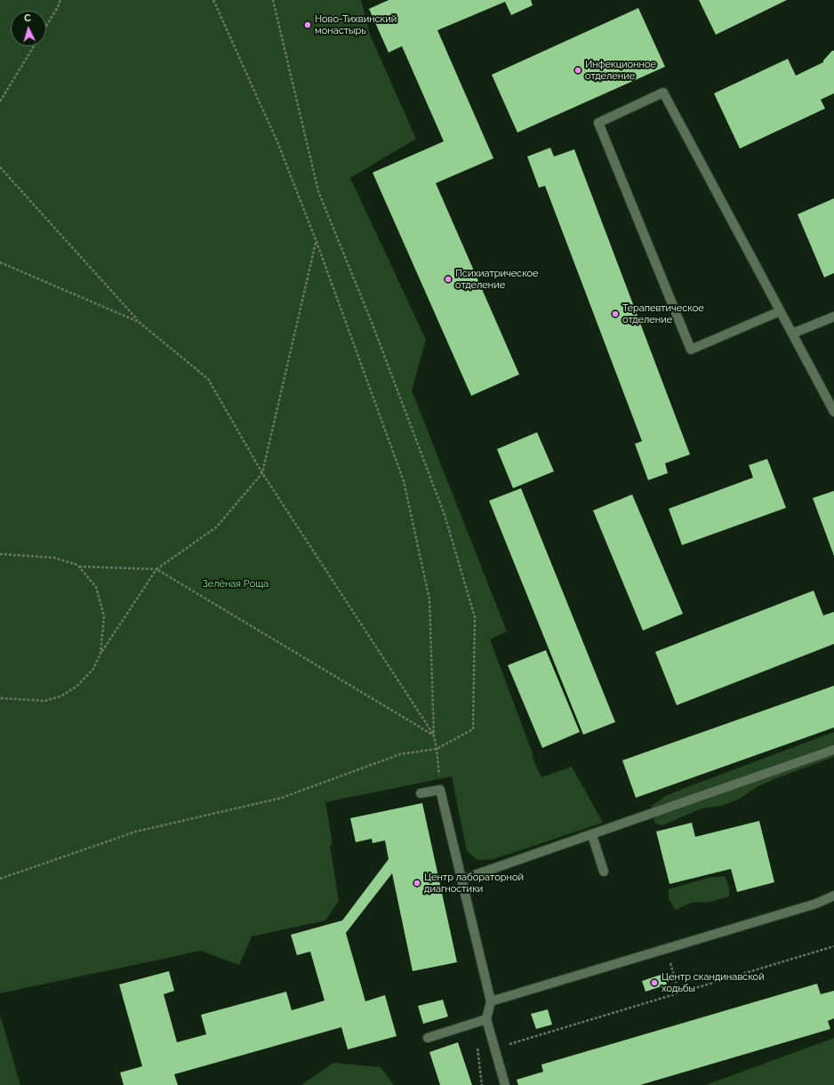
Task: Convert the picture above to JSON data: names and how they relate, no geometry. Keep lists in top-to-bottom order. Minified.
{"parks":["Зелёная Роща"],"places":["Ново-Тихвинский монастырь","Инфекционное отделение","Психиатрическое отделение","Терапевтическое отделение","Центр лабораторной диагностики","Центр скандинавской ходьбы"],"north":"top"}
